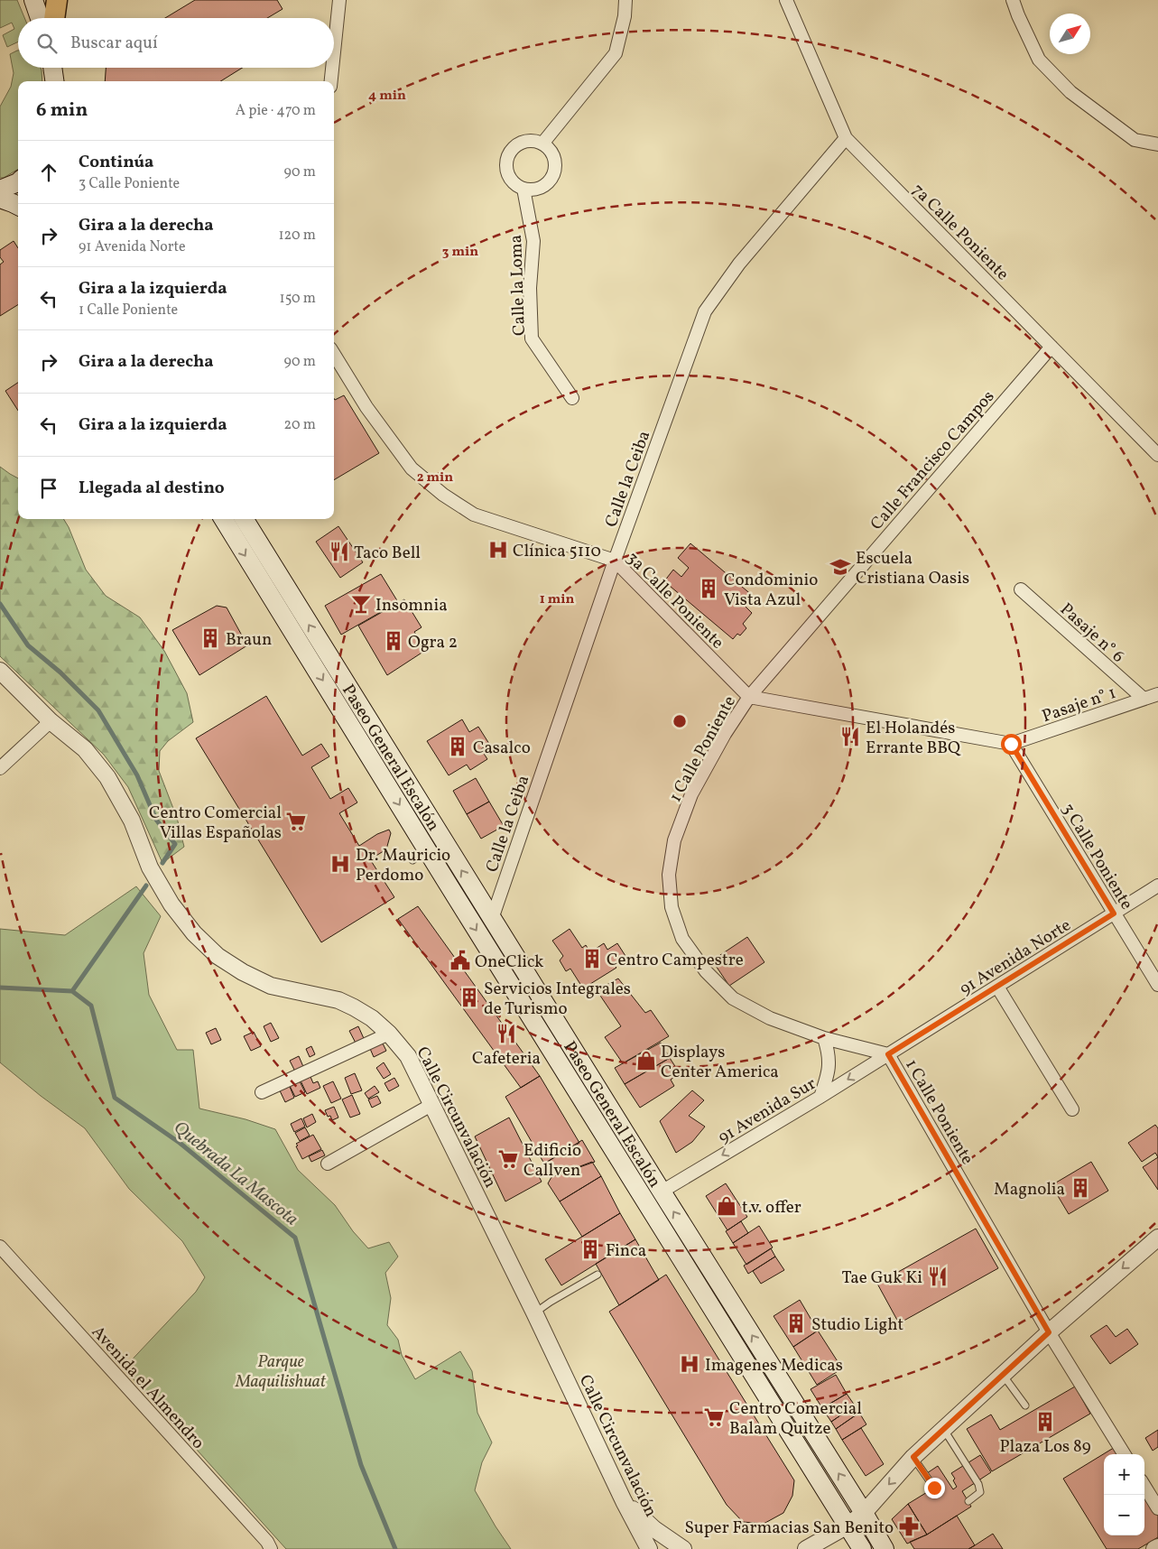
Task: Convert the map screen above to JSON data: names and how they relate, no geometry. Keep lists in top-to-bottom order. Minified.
{"streets":{"main road":["Paseo General Escalón"],"street":["7a Calle Poniente","Calle la Loma","Calle Francisco Campos","Calle la Ceiba","3a Calle Poniente","Pasaje n° 6","Pasaje n° 1","1 Calle Poniente","3 Calle Poniente","91 Avenida Norte","91 Avenida Sur","Calle Circunvalación","Avenida el Almendro"]},"crossings":[["7a Calle Poniente","Calle Francisco Campos"],["7a Calle Poniente","Calle la Ceiba"],["Calle Francisco Campos","3a Calle Poniente"],["Calle Francisco Campos","1 Calle Poniente"],["Calle la Ceiba","3a Calle Poniente"],["Calle la Ceiba","Paseo General Escalón"],["3a Calle Poniente","1 Calle Poniente"],["Pasaje n° 6","Pasaje n° 1"],["Pasaje n° 1","3 Calle Poniente"],["1 Calle Poniente","91 Avenida Norte"],["1 Calle Poniente","91 Avenida Sur"],["Paseo General Escalón","91 Avenida Sur"],["3 Calle Poniente","91 Avenida Norte"],["91 Avenida Norte","91 Avenida Sur"]],"one_way":["91 Avenida Sur"],"water":["Quebrada La Mascota"],"parks":["Parque Maquilishuat"],"places":{"hospital":["Clínica 5110","Dr. Mauricio Perdomo","Imagenes Medicas"],"restaurant":["Taco Bell","El Holandés Errante BBQ","Cafeteria","Tae Guk Ki"],"school or university":["Escuela Cristiana Oasis"],"building":["Condominio Vista Azul","Braun","Ogra 2","Casalco","Centro Campestre","Servicios Integrales de Turismo","Magnolia","Finca","Studio Light","Plaza Los 89"],"bar":["Insomnia"],"supermarket":["Centro Comercial Villas Españolas","Edificio Callven","Centro Comercial Balam Quitze"],"public building":["OneClick"],"shop":["Displays Center America","t.v. offer"],"pharmacy":["Super Farmacias San Benito"]},"north":"top right","page":{"search":"Buscar aquí","heading":["6 min","A pie · 470 m"],"list":[["Continúa","3 Calle Poniente","90 m"],["Gira a la derecha","91 Avenida Norte","120 m"],["Gira a la izquierda","1 Calle Poniente","150 m"],["Gira a la derecha","90 m"],["Gira a la izquierda","20 m"],"Llegada al destino"],"map_buttons":["+","−"]},"rings":["4 min","3 min","2 min","1 min"]}
